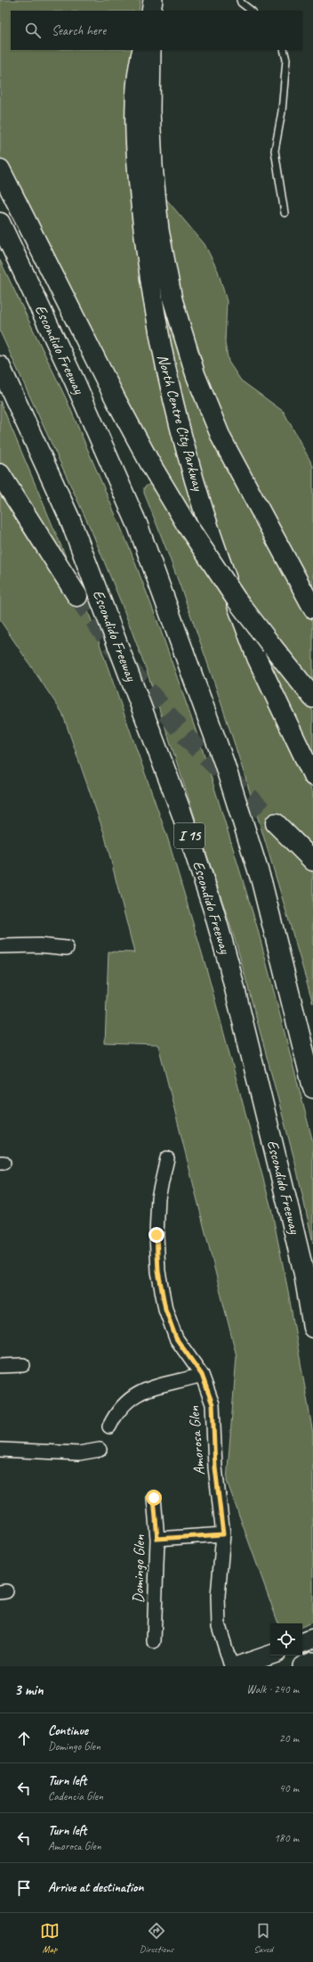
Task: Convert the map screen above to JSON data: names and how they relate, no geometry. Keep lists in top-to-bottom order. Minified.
{"streets":{"highway":["Escondido Freeway","I 15"],"main road":["North Centre City Parkway"],"street":["Amorosa Glen","Domingo Glen"]},"page":{"search":"Search here","heading":["3 min","Walk · 240 m"],"list":[["Continue","Domingo Glen","20 m"],["Turn left","Cadencia Glen","40 m"],["Turn left","Amorosa Glen","180 m"],"Arrive at destination"],"nav":["Map","Directions","Saved"]}}
